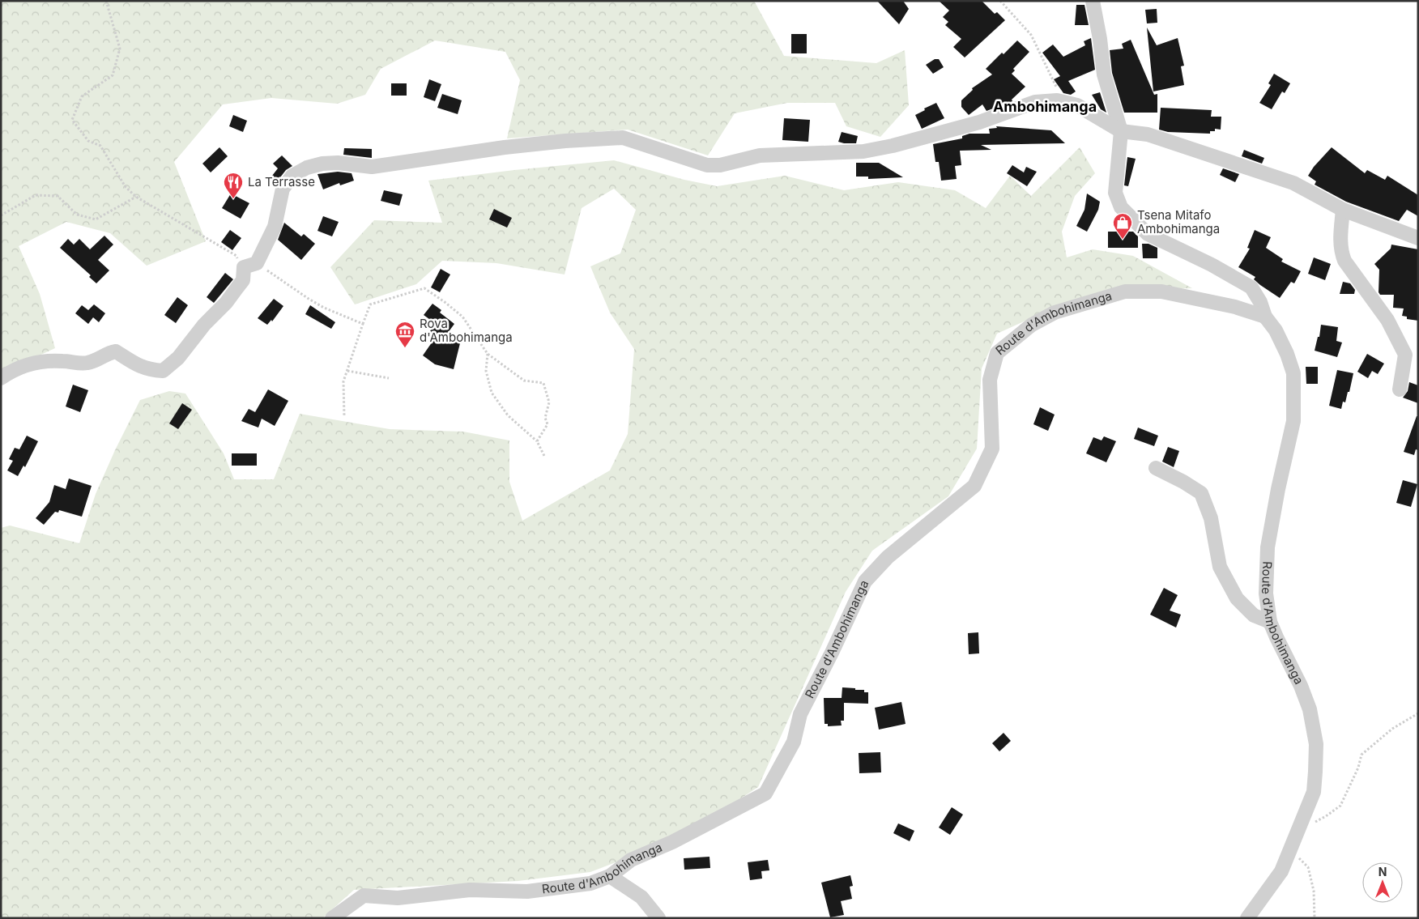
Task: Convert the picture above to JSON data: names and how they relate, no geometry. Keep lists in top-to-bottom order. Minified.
{"streets":{"street":["Route d'Ambohimanga"]},"districts":["Ambohimanga"],"places":{"restaurant":["La Terrasse"],"shop":["Tsena Mitafo Ambohimanga"],"museum":["Rova d'Ambohimanga"]},"north":"top"}
